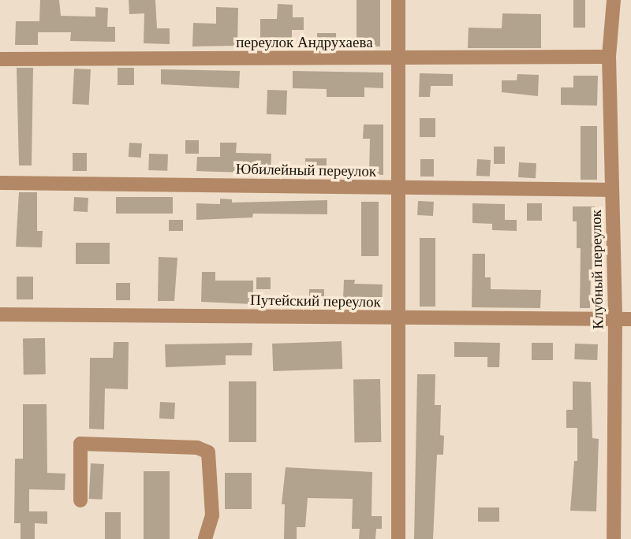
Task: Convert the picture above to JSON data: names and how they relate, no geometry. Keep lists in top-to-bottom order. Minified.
{"streets":{"street":["переулок Андрухаева","Юбилейный переулок","Клубный переулок","Путейский переулок"]},"crossings":[["переулок Андрухаева","Клубный переулок"],["Юбилейный переулок","Клубный переулок"],["Клубный переулок","Путейский переулок"]]}
